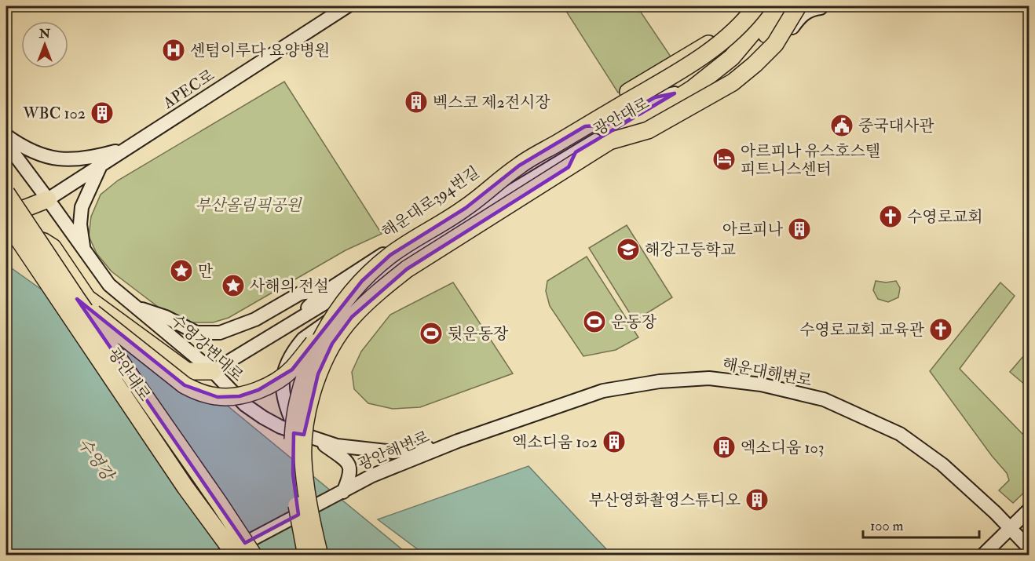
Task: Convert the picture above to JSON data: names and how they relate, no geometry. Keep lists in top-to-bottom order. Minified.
{"streets":{"highway":["광안대로"],"main road":["APEC로","해운대로394번길","수영강변대로","해운대해변로","광안해변로"]},"crossings":[["APEC로","수영강변대로"],["해운대로394번길","수영강변대로"],["수영강변대로","해운대해변로"],["수영강변대로","광안해변로"],["해운대해변로","광안해변로"]],"water":["수영강"],"parks":["부산올림픽공원"],"places":{"hospital":["센텀이루다 요양병원"],"building":["벡스코 제2전시장","WBC 102","아르피나","엑소디움 102","엑소디움 103","부산영화촬영스튜디오"],"public building":["중국대사관"],"hotel":["아르피나 유스호스텔 피트니스센터"],"church":["수영로교회","수영로교회 교육관"],"school or university":["해강고등학교"],"place":["만","사해의 전설"],"sports":["운동장","뒷운동장"]},"scale_bar":"100 m","north":"top"}
